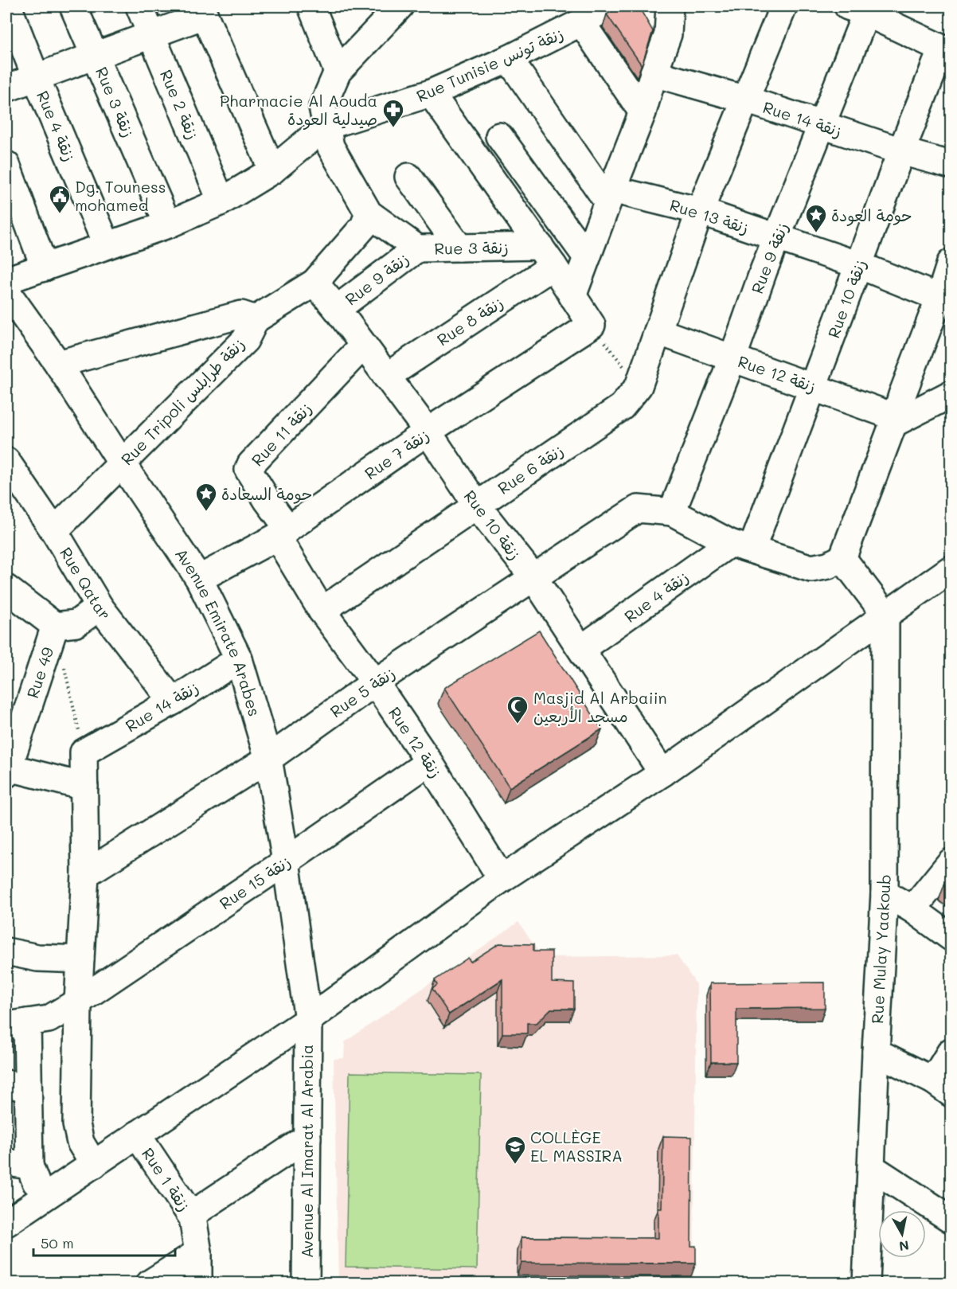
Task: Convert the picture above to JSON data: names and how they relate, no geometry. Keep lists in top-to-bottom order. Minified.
{"streets":{"street":["Rue Tunisie زنقة تونس","Rue 3 زنقة","Rue 2 زنقة","Rue 14 زنقة","Rue 4 زنقة","Rue 13 زنقة","Rue 9 زنقة","Rue 10 زنقة","Rue 8 زنقة","Rue 12 زنقة","Rue Tripoli زنقة طرابلس","Rue 11 زنقة","Rue 7 زنقة","Rue 6 زنقة","Rue Qatar","Avenue Emirate Arabes","Rue 49","Rue 5 زنقة","Rue 15 زنقة","Rue Mulay Yaakoub","Avenue Al Imarat Al Arabia","Rue 1 زنقة"]},"crossings":[["Rue Tunisie زنقة تونس","Rue 3 زنقة"],["Rue Tunisie زنقة تونس","Rue 2 زنقة"],["Rue Tunisie زنقة تونس","Rue 4 زنقة"],["Rue 3 زنقة","Rue 9 زنقة"],["Rue 3 زنقة","Rue 8 زنقة"],["Rue 14 زنقة","Rue 9 زنقة"],["Rue 14 زنقة","Rue 10 زنقة"],["Rue 14 زنقة","Rue 6 زنقة"],["Rue 14 زنقة","Rue Qatar"],["Rue 14 زنقة","Avenue Emirate Arabes"],["Rue 4 زنقة","Rue 10 زنقة"],["Rue 13 زنقة","Rue 9 زنقة"],["Rue 13 زنقة","Rue 10 زنقة"],["Rue 13 زنقة","Rue 6 زنقة"],["Rue 9 زنقة","Rue 10 زنقة"],["Rue 9 زنقة","Rue 12 زنقة"],["Rue 9 زنقة","Rue 5 زنقة"],["Rue 10 زنقة","Rue 8 زنقة"],["Rue 10 زنقة","Rue 12 زنقة"],["Rue 10 زنقة","Rue 11 زنقة"],["Rue 10 زنقة","Rue 7 زنقة"],["Rue 10 زنقة","Rue 6 زنقة"],["Rue 10 زنقة","Rue 5 زنقة"],["Rue 12 زنقة","Rue 11 زنقة"],["Rue 12 زنقة","Rue 7 زنقة"],["Rue 12 زنقة","Rue 6 زنقة"],["Rue 12 زنقة","Rue 5 زنقة"],["Rue 12 زنقة","Rue 15 زنقة"],["Rue Tripoli زنقة طرابلس","Rue Qatar"],["Rue Tripoli زنقة طرابلس","Avenue Emirate Arabes"],["Rue 11 زنقة","Rue 7 زنقة"],["Rue 7 زنقة","Avenue Emirate Arabes"],["Avenue Emirate Arabes","Rue 5 زنقة"],["Avenue Emirate Arabes","Rue 15 زنقة"],["Avenue Emirate Arabes","Avenue Al Imarat Al Arabia"]],"places":{"pharmacy":["Pharmacie Al Aouda صيدلية العودة"],"public building":["Dg. Touness mohamed"],"place":["حومة العودة","حومة السعادة"],"mosque":["Masjid Al Arbaiin مسجد الأربعين"],"school or university":["COLLÈGE EL MASSIRA"]},"scale_bar":"50 m","north":"bottom"}
